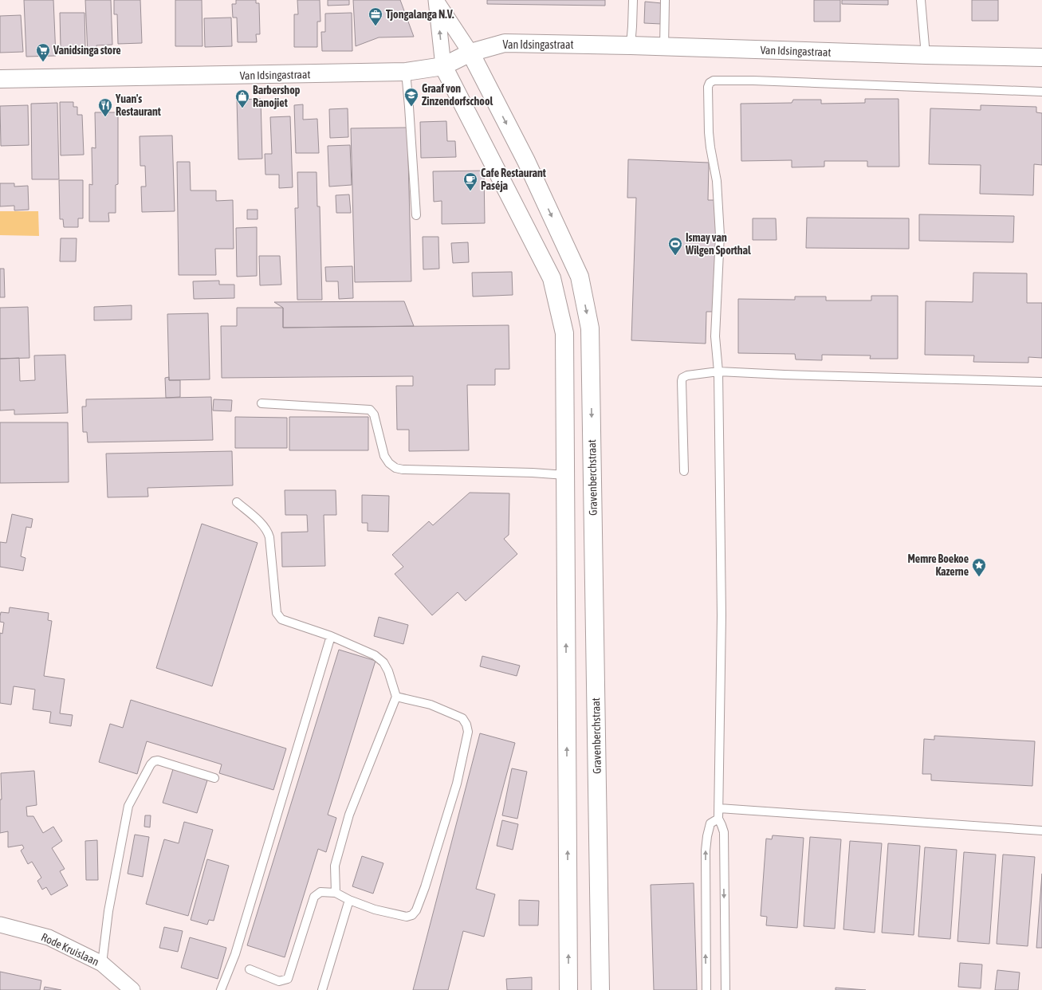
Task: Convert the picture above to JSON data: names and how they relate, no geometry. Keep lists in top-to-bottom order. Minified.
{"streets":{"street":["Van Idsingastraat","Gravenberchstraat","Rode Kruislaan"]},"crossings":[["Van Idsingastraat","Gravenberchstraat"]],"places":{"office":["Tjongalanga N.V."],"supermarket":["Vanidsinga store"],"school or university":["Graaf von Zinzendorfschool"],"shop":["Barbershop Ranojiet"],"restaurant":["Yuan's Restaurant"],"cafe":["Cafe Restaurant Paséja"],"sports":["Ismay van Wilgen Sporthal"],"place":["Memre Boekoe Kazerne"]}}
